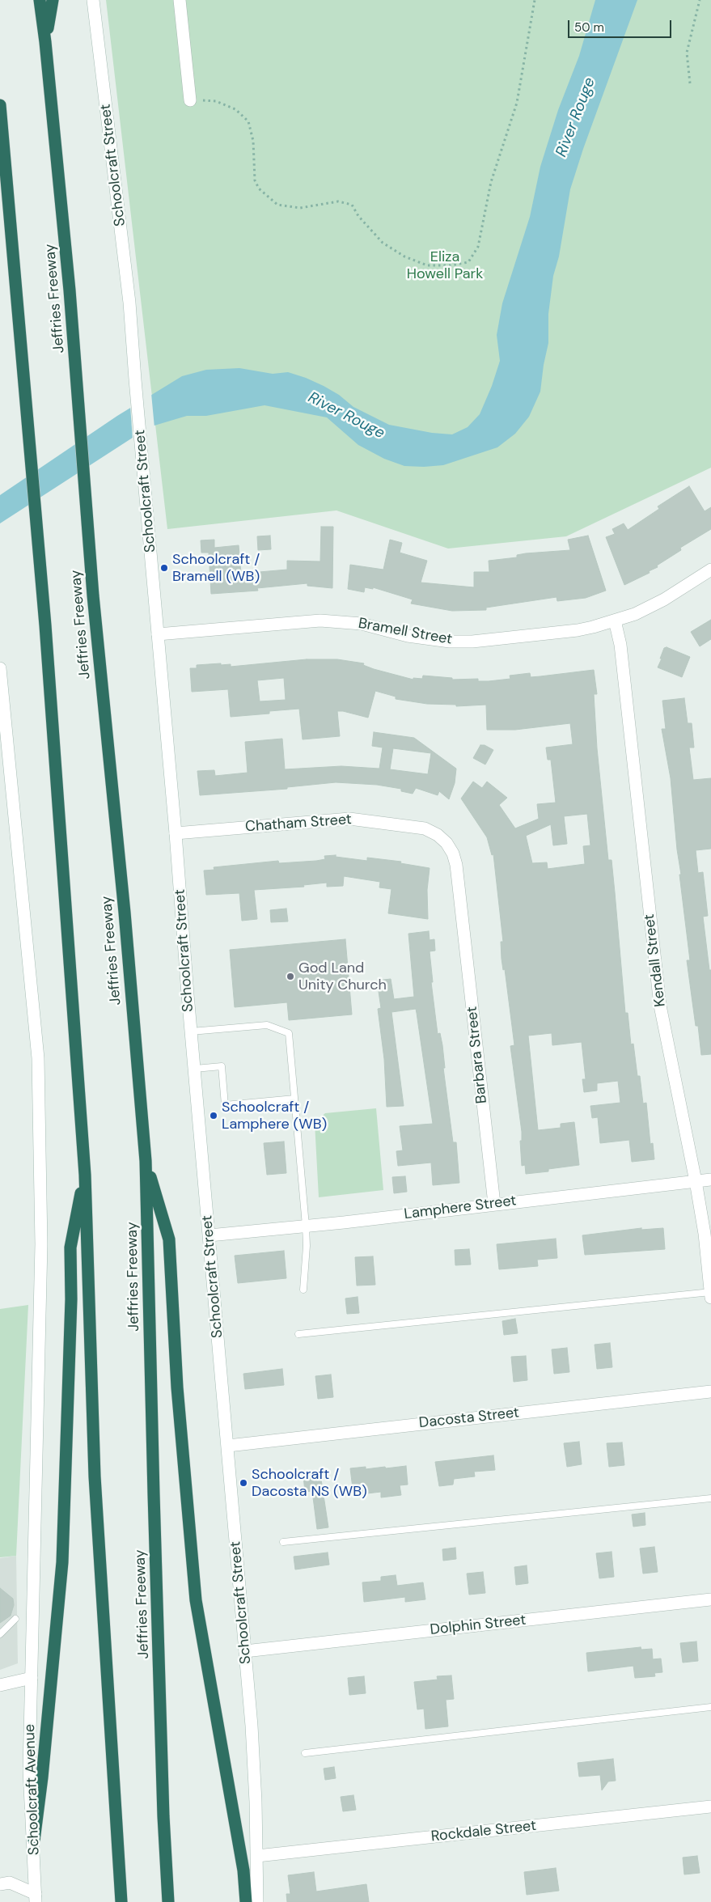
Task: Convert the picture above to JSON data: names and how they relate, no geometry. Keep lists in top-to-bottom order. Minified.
{"streets":{"highway":["Jeffries Freeway"],"street":["Schoolcraft Street","Bramell Street","Chatham Street","Kendall Street","Barbara Street","Lamphere Street","Dacosta Street","Dolphin Street","Schoolcraft Avenue","Rockdale Street"]},"crossings":[["Schoolcraft Street","Bramell Street"],["Schoolcraft Street","Chatham Street"],["Schoolcraft Street","Lamphere Street"],["Schoolcraft Street","Dacosta Street"],["Schoolcraft Street","Dolphin Street"],["Schoolcraft Street","Rockdale Street"],["Bramell Street","Kendall Street"],["Chatham Street","Barbara Street"],["Kendall Street","Lamphere Street"],["Barbara Street","Lamphere Street"]],"water":["River Rouge"],"parks":["Eliza Howell Park"],"places":["Schoolcraft / Bramell (WB)","God Land Unity Church","Schoolcraft / Lamphere (WB)","Schoolcraft / Dacosta NS (WB)"],"scale_bar":"50 m"}
